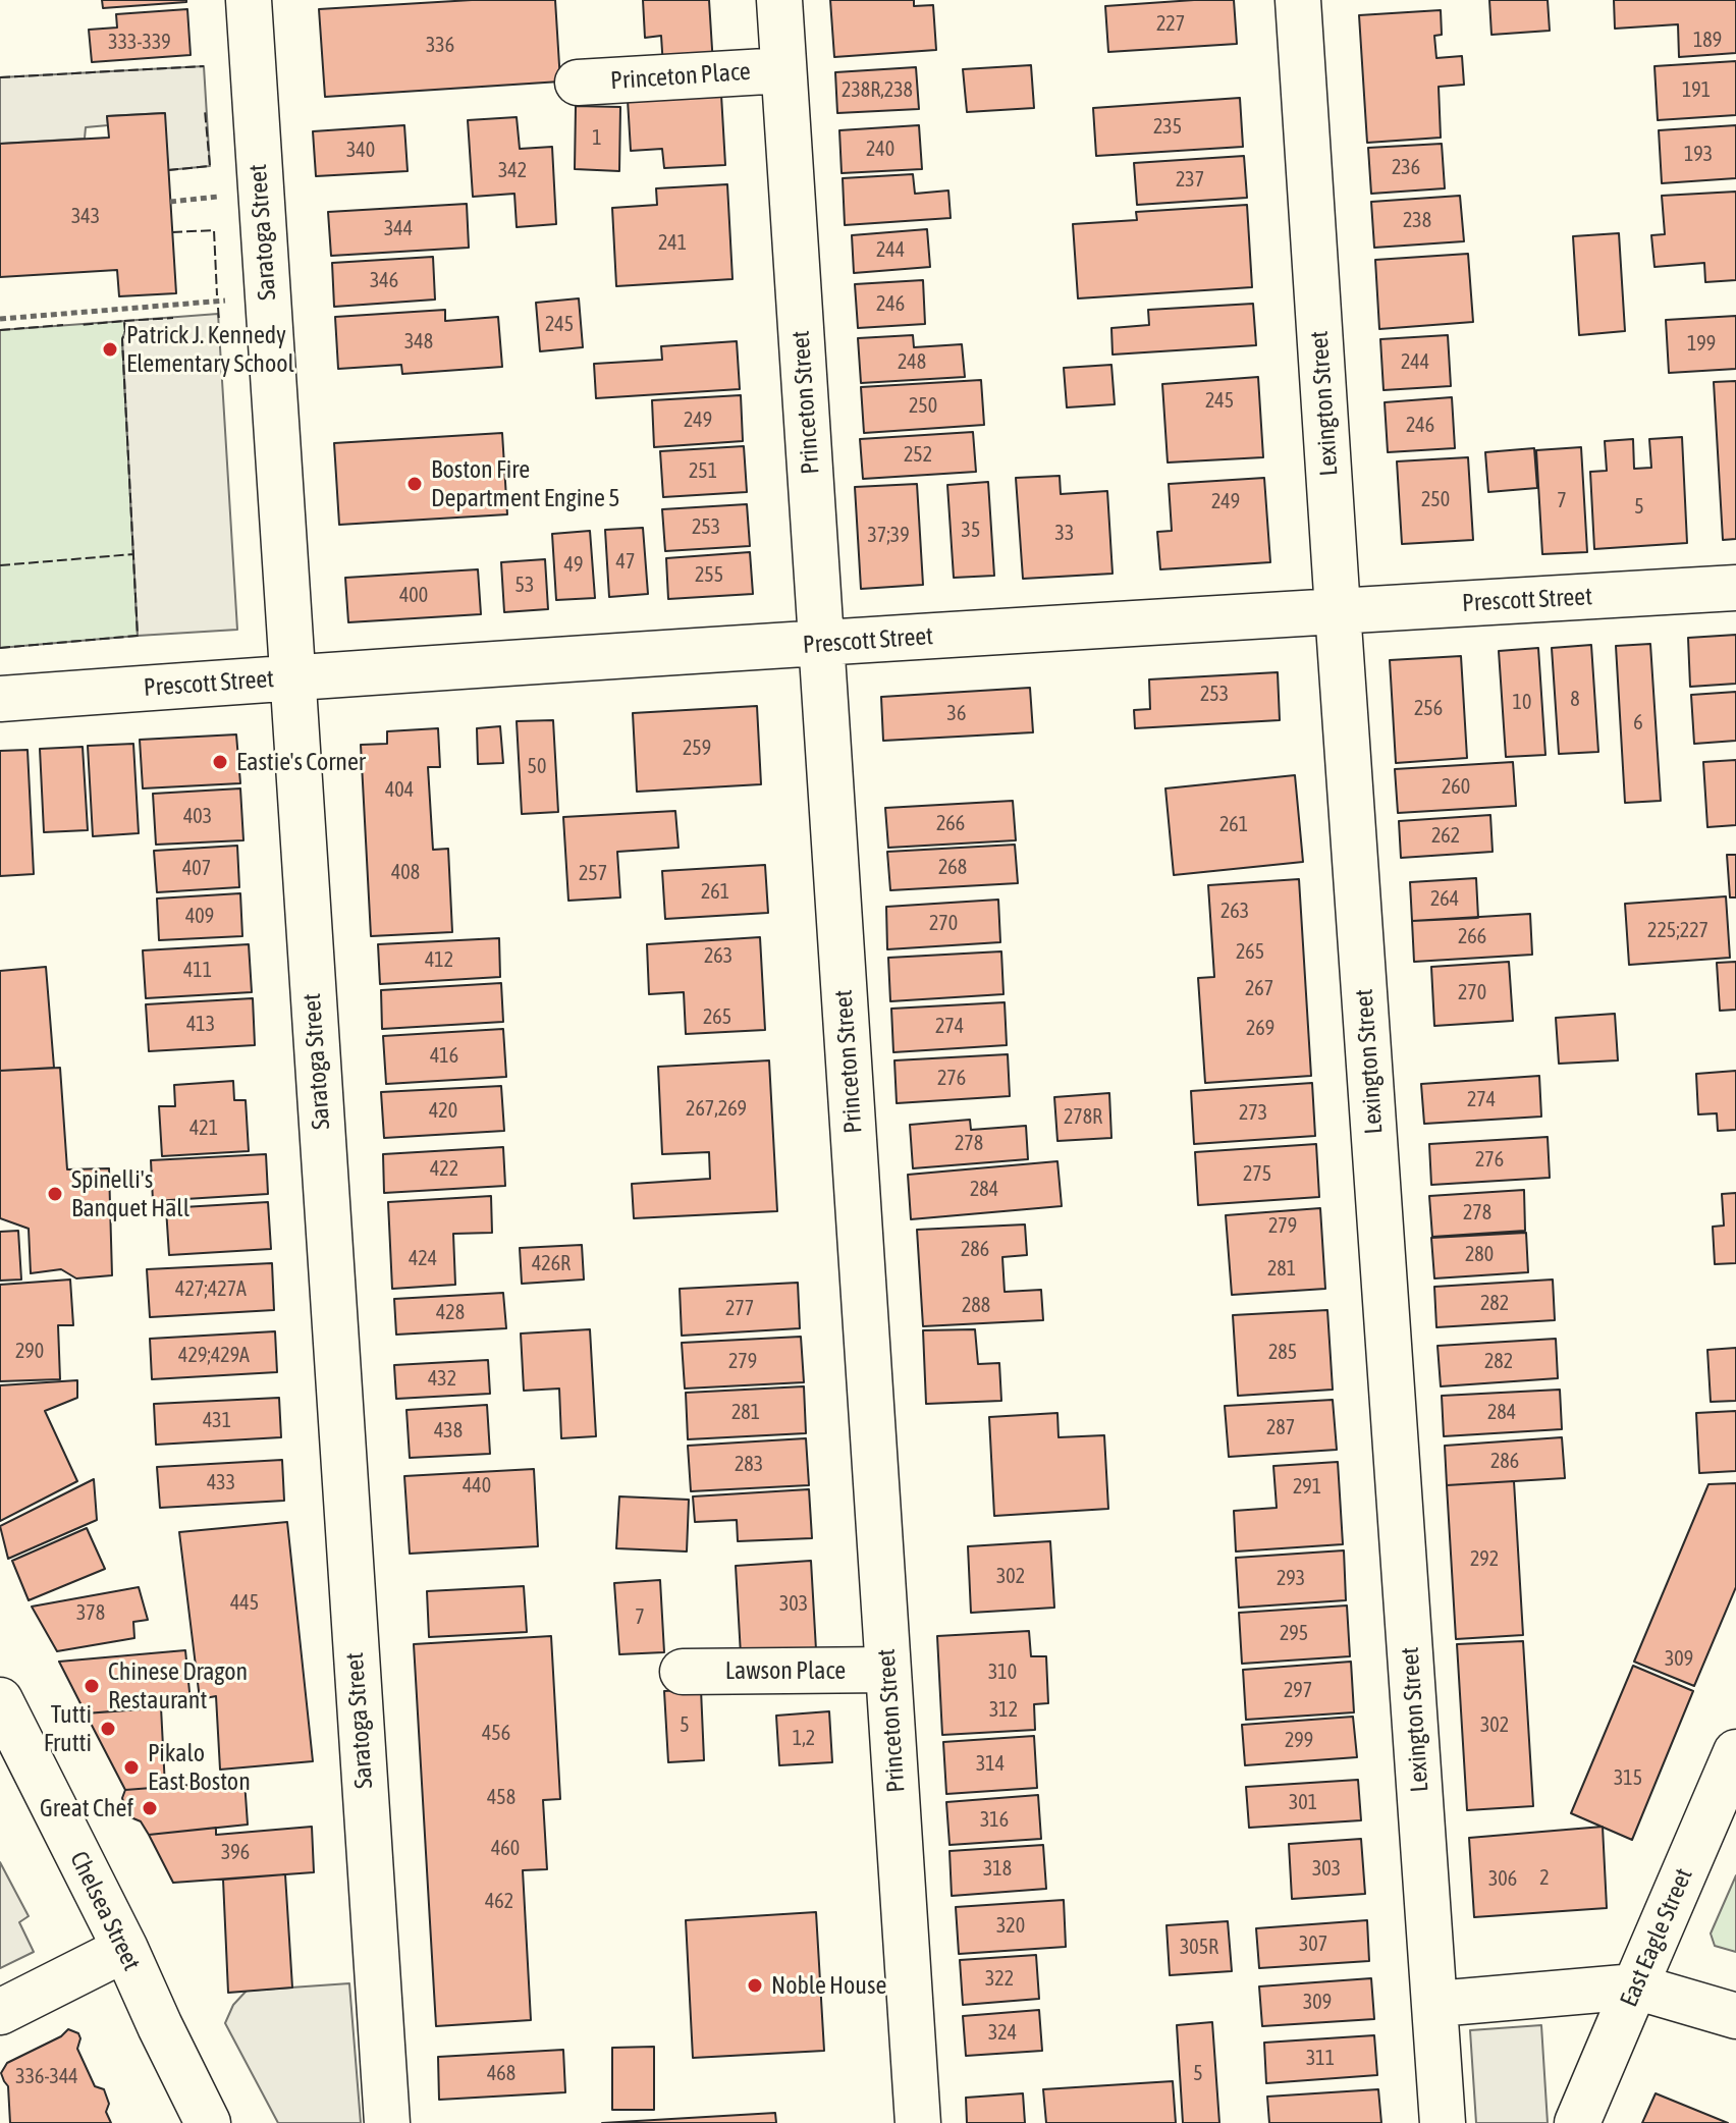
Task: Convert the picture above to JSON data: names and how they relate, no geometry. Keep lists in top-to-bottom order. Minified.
{"streets":{"street":["Princeton Place","Saratoga Street","Princeton Street","Lexington Street","Prescott Street","Lawson Place","Chelsea Street","East Eagle Street"]},"crossings":[["Princeton Place","Princeton Street"],["Saratoga Street","Prescott Street"],["Princeton Street","Prescott Street"],["Princeton Street","Lawson Place"],["Lexington Street","Prescott Street"]],"places":["Patrick J. Kennedy Elementary School","Boston Fire Department Engine 5","Eastie's Corner","Spinelli's Banquet Hall","Chinese Dragon Restaurant","Tutti Frutti","Pikalo East Boston","Great Chef","Noble House"],"house_numbers":["227","189","333-339","336","238R,238","191","235","1","240","340","193","236","342","237","343","238","344","241","244","346","246","245","348","199","248","244","245","250","249","246","252","251","250","7","249","5","253","35","33","37;39","47","49","255","53","400","253","8","10","256","36","6","259","50","260","404","403","266","261","262","268","407","408","257","261","264","263","409","270","225;227","266","265","263","412","411","267","270","265","413","274","269","416","276","274","267,269","420","273","278R","421","278","276","422","275","284","278","279","286","280","424","426R","281","427;427A","282","288","277","428","290","285","429;429A","279","282","432","281","284","431","287","438","286","283","433","440","291","292","302","293","445","303","378","7","295","309","310","297","312","5","302","456","1,2","299","314","315","458","301","316","460","396","318","303","2","306","462","320","307","305R","322","309","324","311","468","5","336-344"]}
